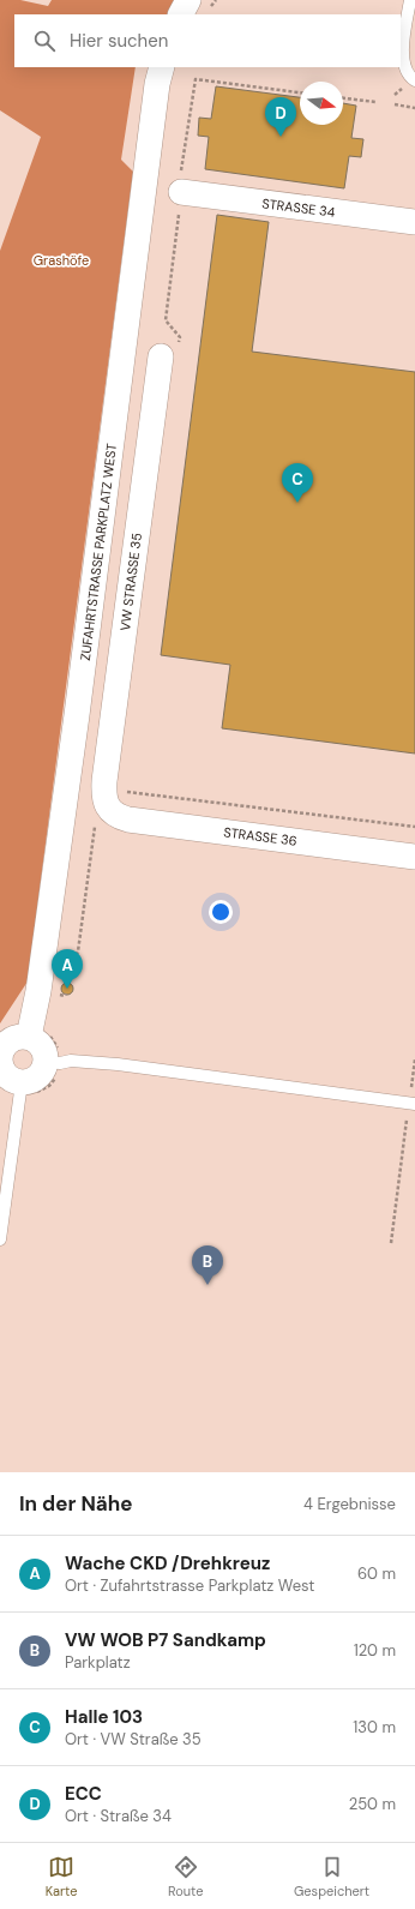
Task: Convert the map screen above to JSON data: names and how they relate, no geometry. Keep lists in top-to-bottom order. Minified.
{"streets":{"street":["STRASSE 34","ZUFAHRTSTRASSE PARKPLATZ WEST","VW STRASSE 35","STRASSE 36"]},"crossings":[["VW STRASSE 35","STRASSE 36"]],"parks":["Grashöfe"],"north":"right","page":{"search":"Hier suchen","pins":["D","C","A","B"],"heading":["In der Nähe","4 Ergebnisse"],"list":[{"mark":"A","name":"Wache CKD /Drehkreuz","note":"Ort · Zufahrtstrasse Parkplatz West","value":"60 m"},{"mark":"B","name":"VW WOB P7 Sandkamp","note":"Parkplatz","value":"120 m"},{"mark":"C","name":"Halle 103","note":"Ort · VW Straße 35","value":"130 m"},{"mark":"D","name":"ECC","note":"Ort · Straße 34","value":"250 m"}],"nav":["Karte","Route","Gespeichert"]}}
